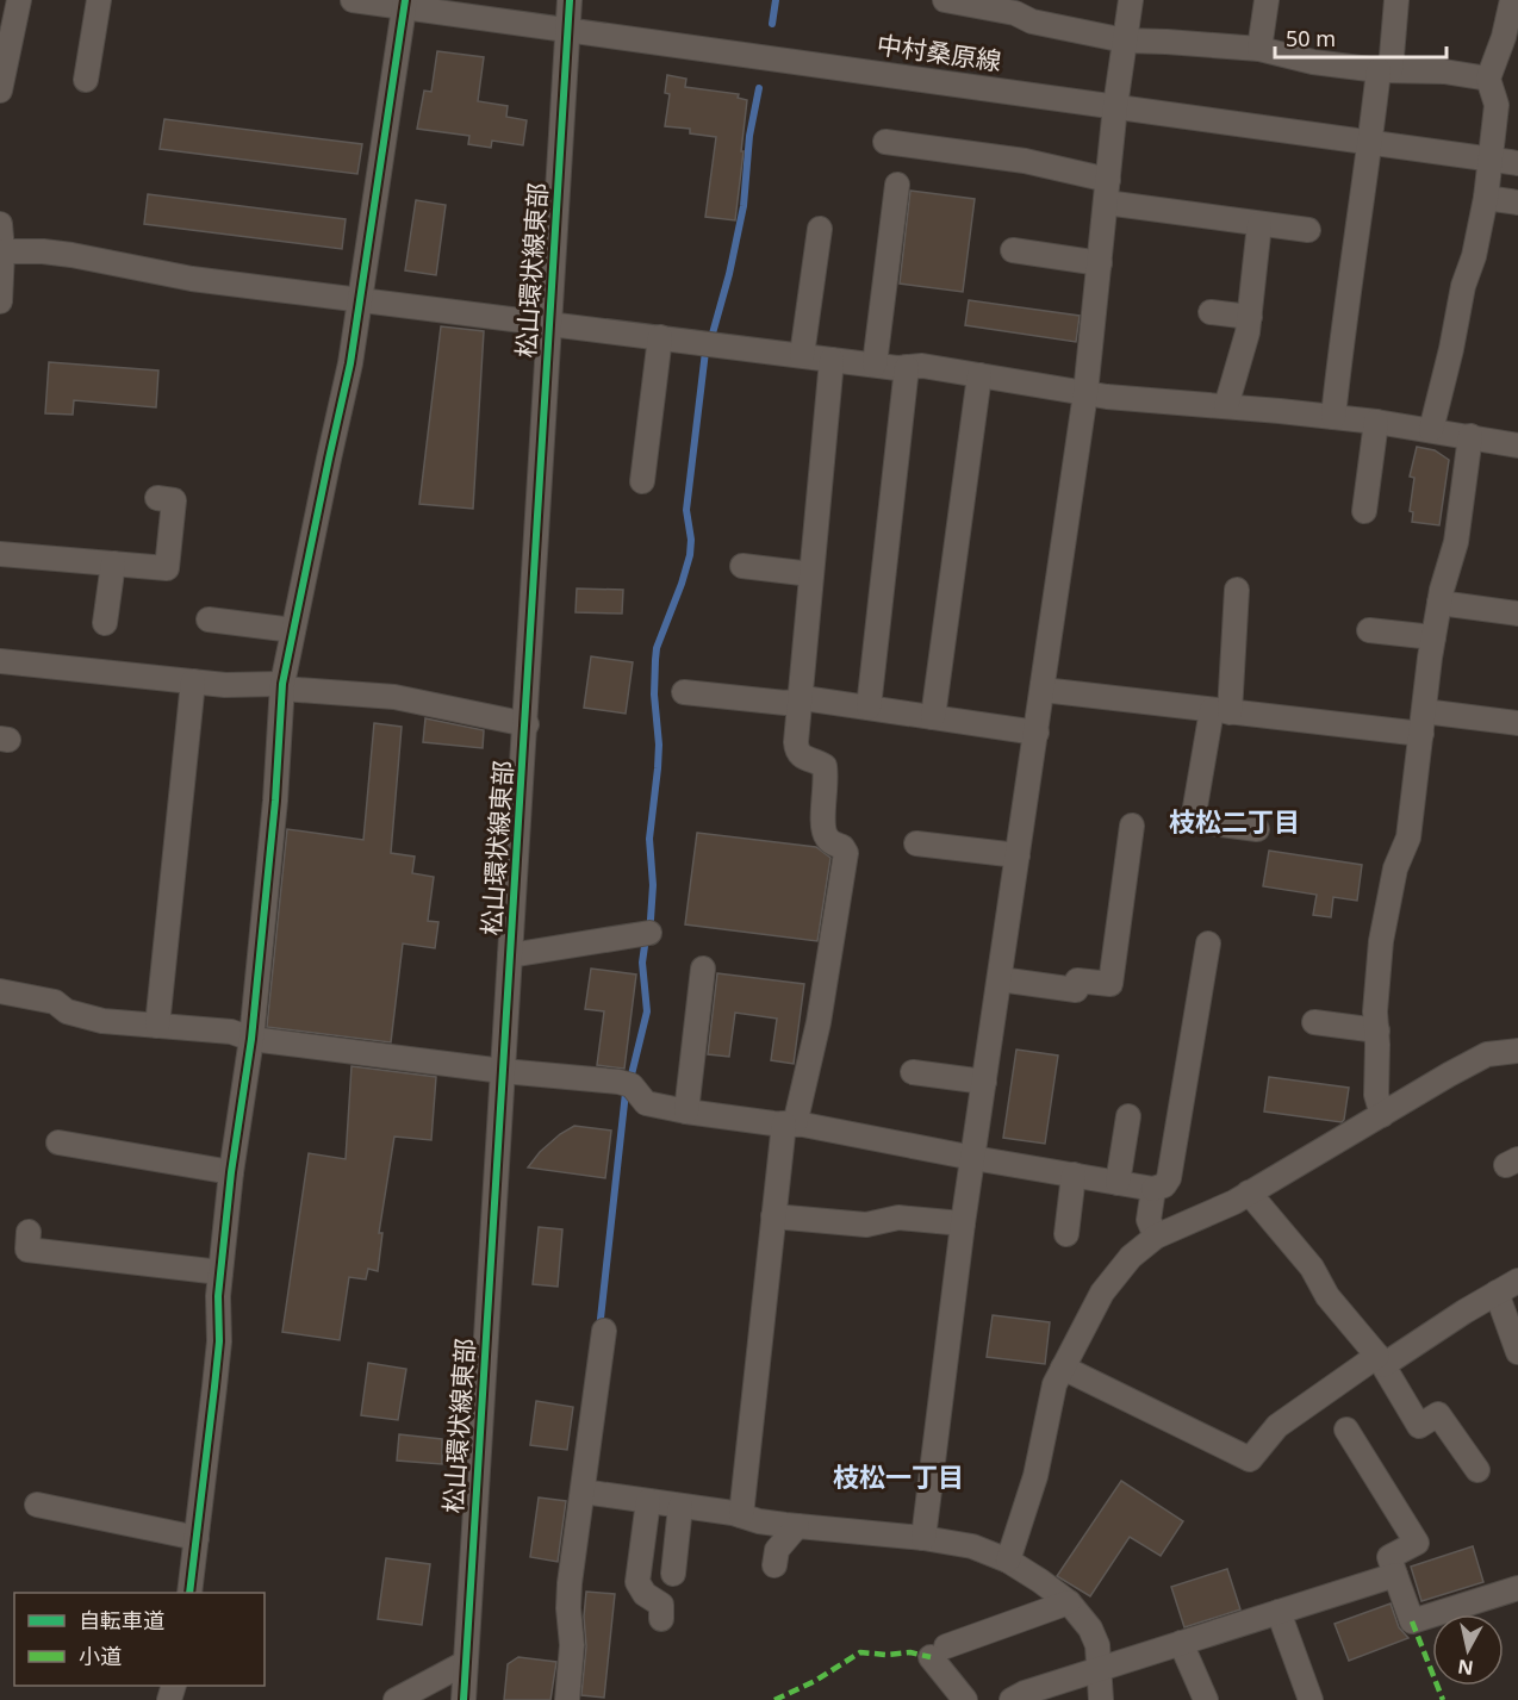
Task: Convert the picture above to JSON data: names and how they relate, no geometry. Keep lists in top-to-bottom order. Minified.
{"streets":{"street":["中村桑原線","松山環状線東部"]},"crossings":[["中村桑原線","松山環状線東部"]],"districts":["枝松二丁目","枝松一丁目"],"legend":["自転車道","小道"],"scale_bar":"50 m","north":"bottom"}
